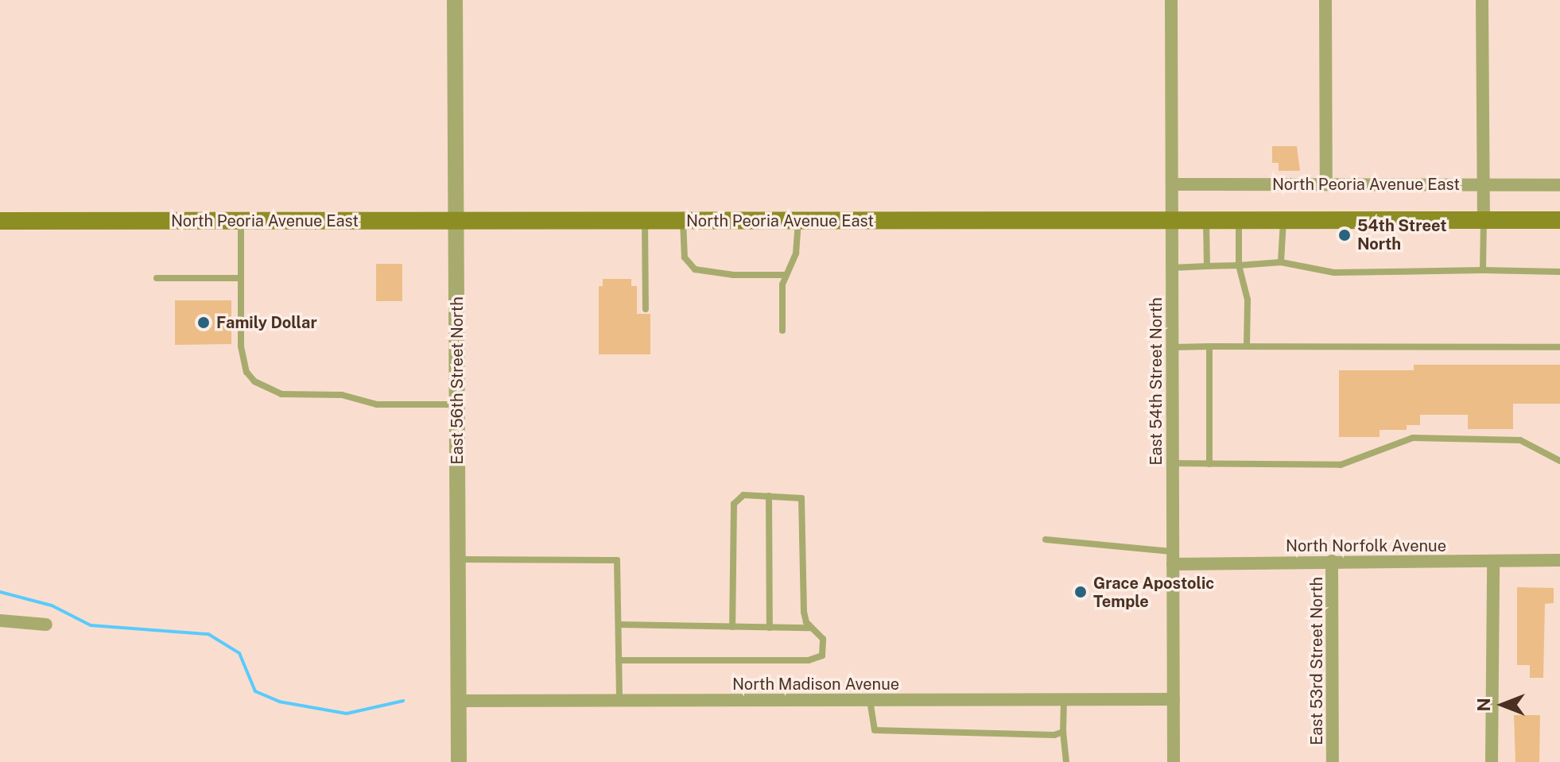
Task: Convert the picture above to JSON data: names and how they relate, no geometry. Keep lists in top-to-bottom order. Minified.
{"streets":{"main road":["North Peoria Avenue East"],"street":["East 56th Street North","East 54th Street North","North Norfolk Avenue","East 53rd Street North","North Madison Avenue"]},"crossings":[["North Peoria Avenue East","East 56th Street North"],["North Peoria Avenue East","East 54th Street North"],["East 56th Street North","North Madison Avenue"],["East 54th Street North","North Norfolk Avenue"],["East 54th Street North","North Madison Avenue"],["North Norfolk Avenue","East 53rd Street North"]],"places":["54th Street North","Family Dollar","Grace Apostolic Temple"],"north":"left"}
